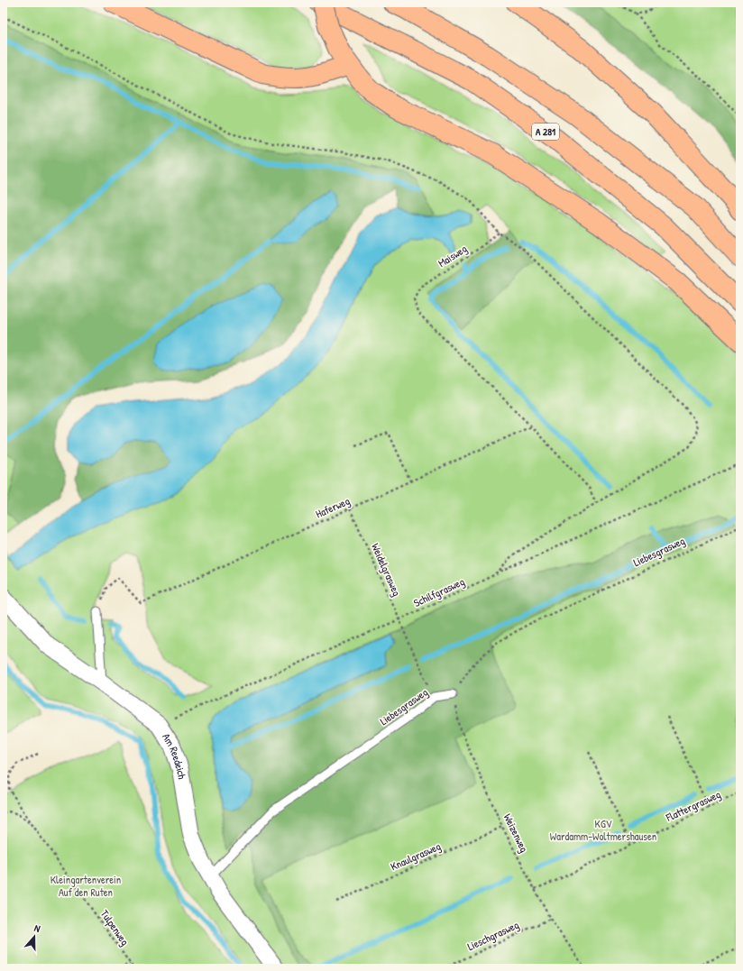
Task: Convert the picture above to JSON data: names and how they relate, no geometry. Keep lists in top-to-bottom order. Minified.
{"streets":{"highway":["A 281"],"street":["Am Reedeich"],"lane":["Liebesgrasweg"],"path":["Maisweg","Haferweg","Weidelgrasweg","Schilfgrasweg","Flattergrasweg","Weizenweg","Knaulgrasweg","Tulpenweg","Lieschgrasweg"]},"crossings":[["Maisweg","Haferweg"],["Maisweg","Schilfgrasweg"],["Haferweg","Weidelgrasweg"],["Liebesgrasweg","Weidelgrasweg"],["Liebesgrasweg","Am Reedeich"],["Liebesgrasweg","Weizenweg"],["Weidelgrasweg","Schilfgrasweg"],["Schilfgrasweg","Am Reedeich"],["Flattergrasweg","Weizenweg"],["Weizenweg","Knaulgrasweg"],["Weizenweg","Lieschgrasweg"]],"parks":["KGV Wardamm-Woltmershausen","Kleingartenverein Auf den Ruten"],"north":"top"}
